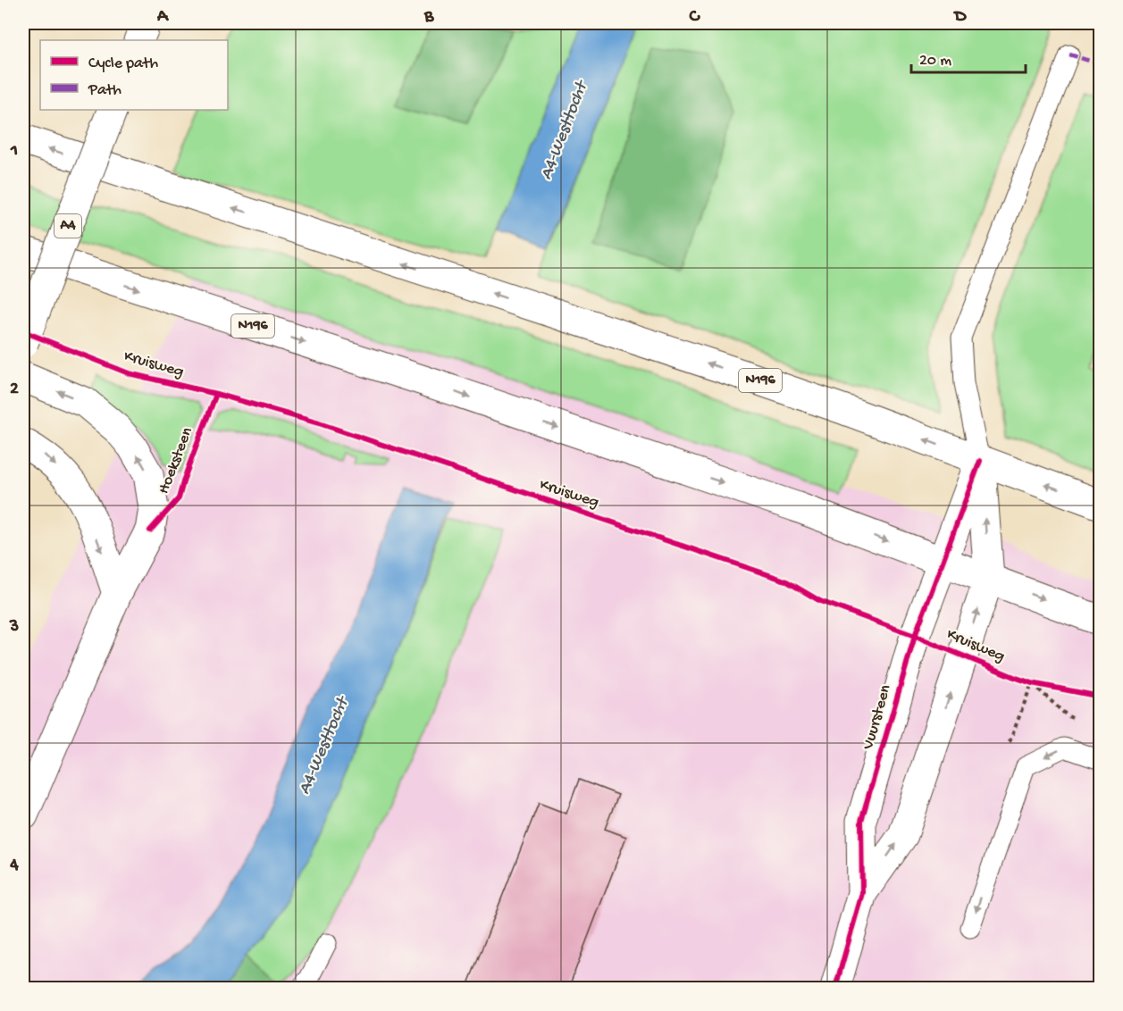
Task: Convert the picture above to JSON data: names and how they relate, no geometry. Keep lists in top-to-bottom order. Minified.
{"streets":{"main road":["A4","N196","Hoeksteen","Vuursteen"],"cycle path":["Kruisweg"]},"crossings":[["N196","Vuursteen"]],"water":["A4-Westtocht"],"legend":["Cycle path","Path"],"scale_bar":"20 m","grid":{"columns":["A","B","C","D"],"rows":["1","2","3","4"]}}
